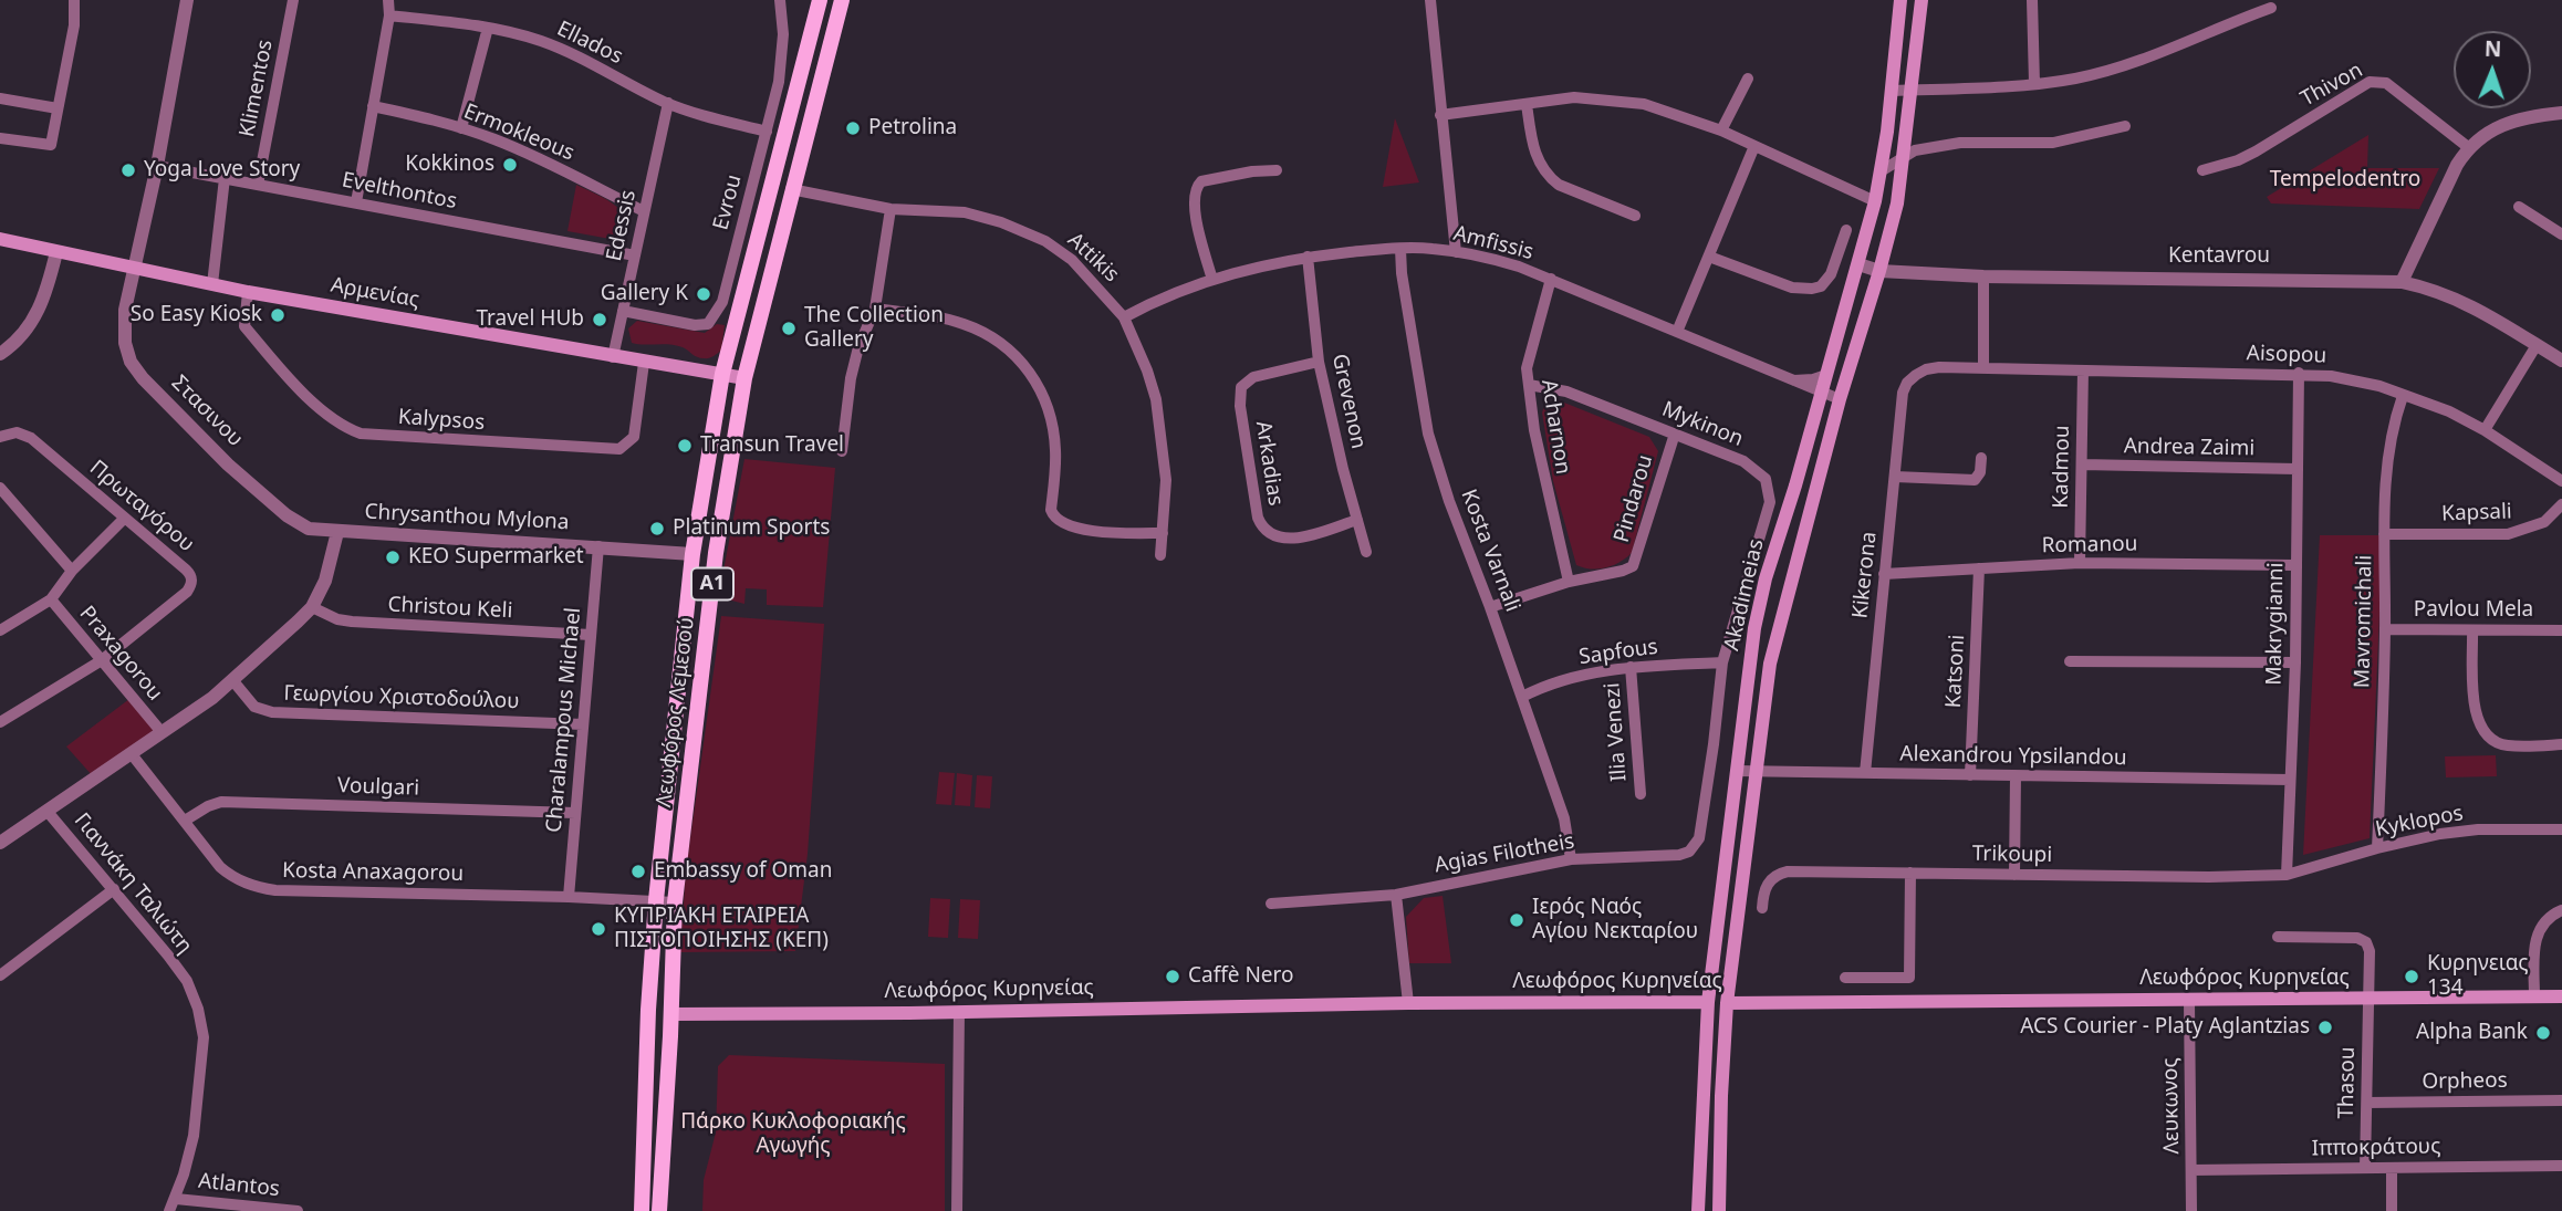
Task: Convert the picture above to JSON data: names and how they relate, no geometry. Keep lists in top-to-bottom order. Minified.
{"streets":{"main road":["Αρμενίας","A1","Akadimeias","Λεωφόρος Λεμεσού","Λεωφόρος Κυρηνείας"],"street":["Ellados","Thivon","Klimentos","Ermokleous","Evelthontos","Evrou","Edessis","Amfissis","Kentavrou","Attikis","Aisopou","Grevenon","Στασινου","Kalypsos","Mykinon","Acharnon","Andrea Zaimi","Arkadias","Kadmou","Pindarou","Πρωταγόρου","Kapsali","Chrysanthou Mylona","Romanou","Kosta Varnali","Kikerona","Christou Keli","Pavlou Mela","Mavromichali","Makrygianni","Sapfous","Praxagorou","Katsoni","Γεωργίου Χριστοδούλου","Charalampous Michael","Ilia Venezi","Alexandrou Ypsilandou","Voulgari","Kyklopos","Agias Filotheis","Trikoupi","Kosta Anaxagorou","Γιαννάκη Ταλιώτη","Orpheos","Thasou","Λευκωνος","Ιπποκράτους","Atlantos"]},"crossings":[["Ellados","Evrou"],["Ellados","Edessis"],["Klimentos","Evelthontos"],["Ermokleous","Edessis"],["Evelthontos","Edessis"],["Evelthontos","Στασινου"],["Evrou","Edessis"],["Edessis","Αρμενίας"],["Amfissis","Attikis"],["Amfissis","Grevenon"],["Amfissis","Acharnon"],["Amfissis","Kosta Varnali"],["Amfissis","Akadimeias"],["Kentavrou","Akadimeias"],["Attikis","Λεωφόρος Λεμεσού"],["Αρμενίας","Στασινου"],["Αρμενίας","Kalypsos"],["Αρμενίας","Λεωφόρος Λεμεσού"],["Aisopou","Kadmou"],["Aisopou","Kikerona"],["Aisopou","Mavromichali"],["Aisopou","Makrygianni"],["Grevenon","Arkadias"],["Στασινου","Chrysanthou Mylona"],["Mykinon","Acharnon"],["Mykinon","Pindarou"],["Mykinon","Sapfous"],["Mykinon","Agias Filotheis"],["Acharnon","Pindarou"],["Andrea Zaimi","Kadmou"],["Andrea Zaimi","Makrygianni"],["Kadmou","Romanou"],["Pindarou","Kosta Varnali"],["Πρωταγόρου","Praxagorou"],["Kapsali","Mavromichali"],["Chrysanthou Mylona","Christou Keli"],["Chrysanthou Mylona","Praxagorou"],["Chrysanthou Mylona","Γεωργίου Χριστοδούλου"],["Chrysanthou Mylona","Λεωφόρος Λεμεσού"],["Chrysanthou Mylona","Charalampous Michael"],["Chrysanthou Mylona","Kosta Anaxagorou"],["Chrysanthou Mylona","Γιαννάκη Ταλιώτη"],["Romanou","Kikerona"],["Romanou","Makrygianni"],["Romanou","Katsoni"],["Kosta Varnali","Sapfous"],["Kosta Varnali","Agias Filotheis"],["Kikerona","Alexandrou Ypsilandou"],["Akadimeias","Alexandrou Ypsilandou"],["Akadimeias","Λεωφόρος Κυρηνείας"],["Christou Keli","Charalampous Michael"],["Pavlou Mela","Mavromichali"],["Mavromichali","Kyklopos"],["Makrygianni","Alexandrou Ypsilandou"],["Makrygianni","Kyklopos"],["Makrygianni","Trikoupi"],["Sapfous","Ilia Venezi"],["Sapfous","Agias Filotheis"],["Katsoni","Alexandrou Ypsilandou"],["Γεωργίου Χριστοδούλου","Charalampous Michael"],["Λεωφόρος Λεμεσού","Kosta Anaxagorou"],["Λεωφόρος Λεμεσού","Λεωφόρος Κυρηνείας"],["Charalampous Michael","Voulgari"],["Charalampous Michael","Kosta Anaxagorou"],["Voulgari","Kosta Anaxagorou"],["Kyklopos","Trikoupi"],["Γιαννάκη Ταλιώτη","Atlantos"],["Λεωφόρος Κυρηνείας","Thasou"],["Λεωφόρος Κυρηνείας","Λευκωνος"],["Orpheos","Thasou"],["Thasou","Ιπποκράτους"],["Λευκωνος","Ιπποκράτους"]],"parks":["Tempelodentro","Πάρκο Κυκλοφοριακής Αγωγής"],"places":["Petrolina","Kokkinos","Yoga Love Story","Gallery K","So Easy Kiosk","Travel HUb","The Collection Gallery","Transun Travel","Platinum Sports","KEO Supermarket","Embassy of Oman","Ιερός Ναός Αγίου Νεκταρίου","ΚΥΠΡΙΑΚΗ ΕΤΑΙΡΕΙΑ ΠΙΣΤΟΠΟΙΗΣΗΣ (ΚΕΠ)","Caffè Nero","Κυρηνειας 134","ACS Courier - Platy Aglantzias","Alpha Bank"],"north":"top"}
